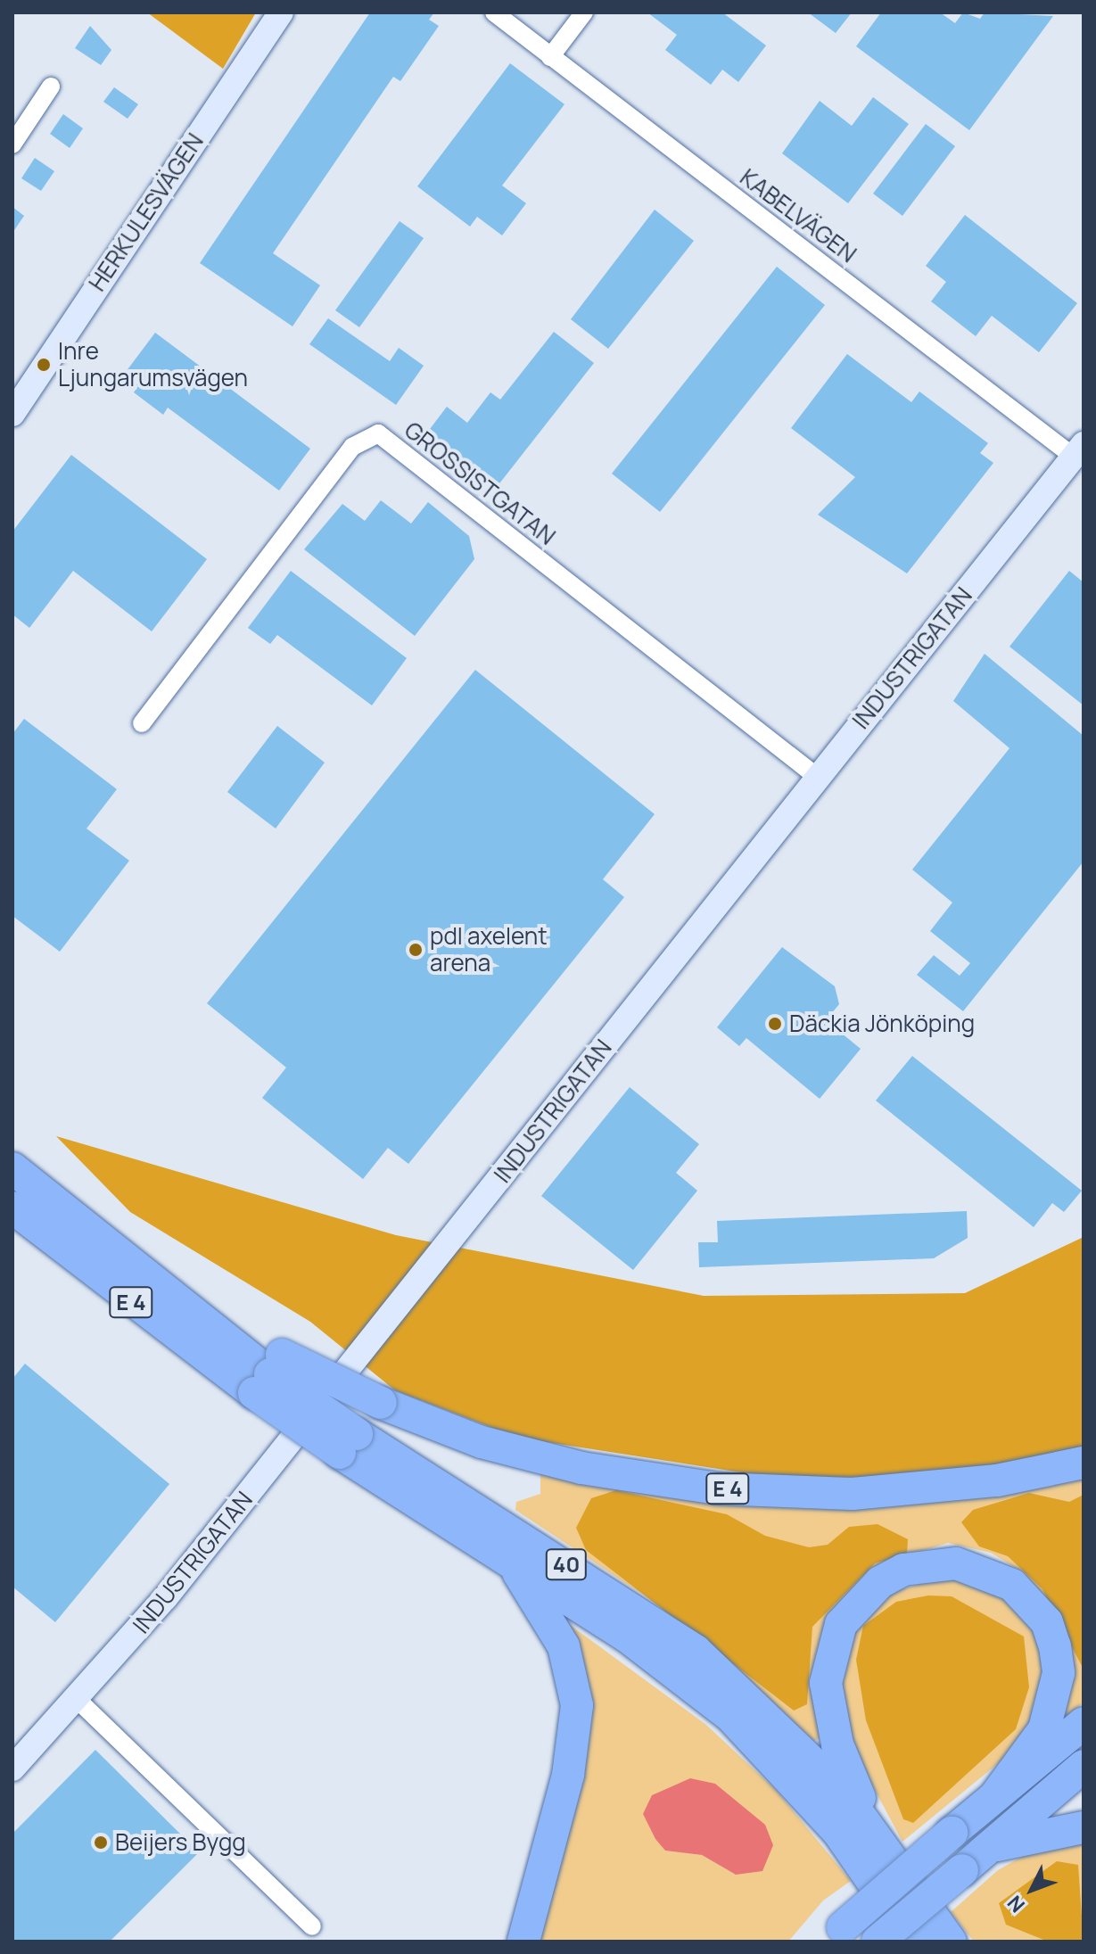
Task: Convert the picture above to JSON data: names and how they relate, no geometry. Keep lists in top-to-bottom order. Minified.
{"streets":{"highway":["E 4","40"],"street":["HERKULESVÄGEN","KABELVÄGEN","GROSSISTGATAN","INDUSTRIGATAN"]},"crossings":[["KABELVÄGEN","INDUSTRIGATAN"],["GROSSISTGATAN","INDUSTRIGATAN"],["E 4","40"]],"places":["Inre Ljungarumsvägen","pdl axelent arena","Däckia Jönköping","Beijers Bygg"],"north":"bottom left"}
